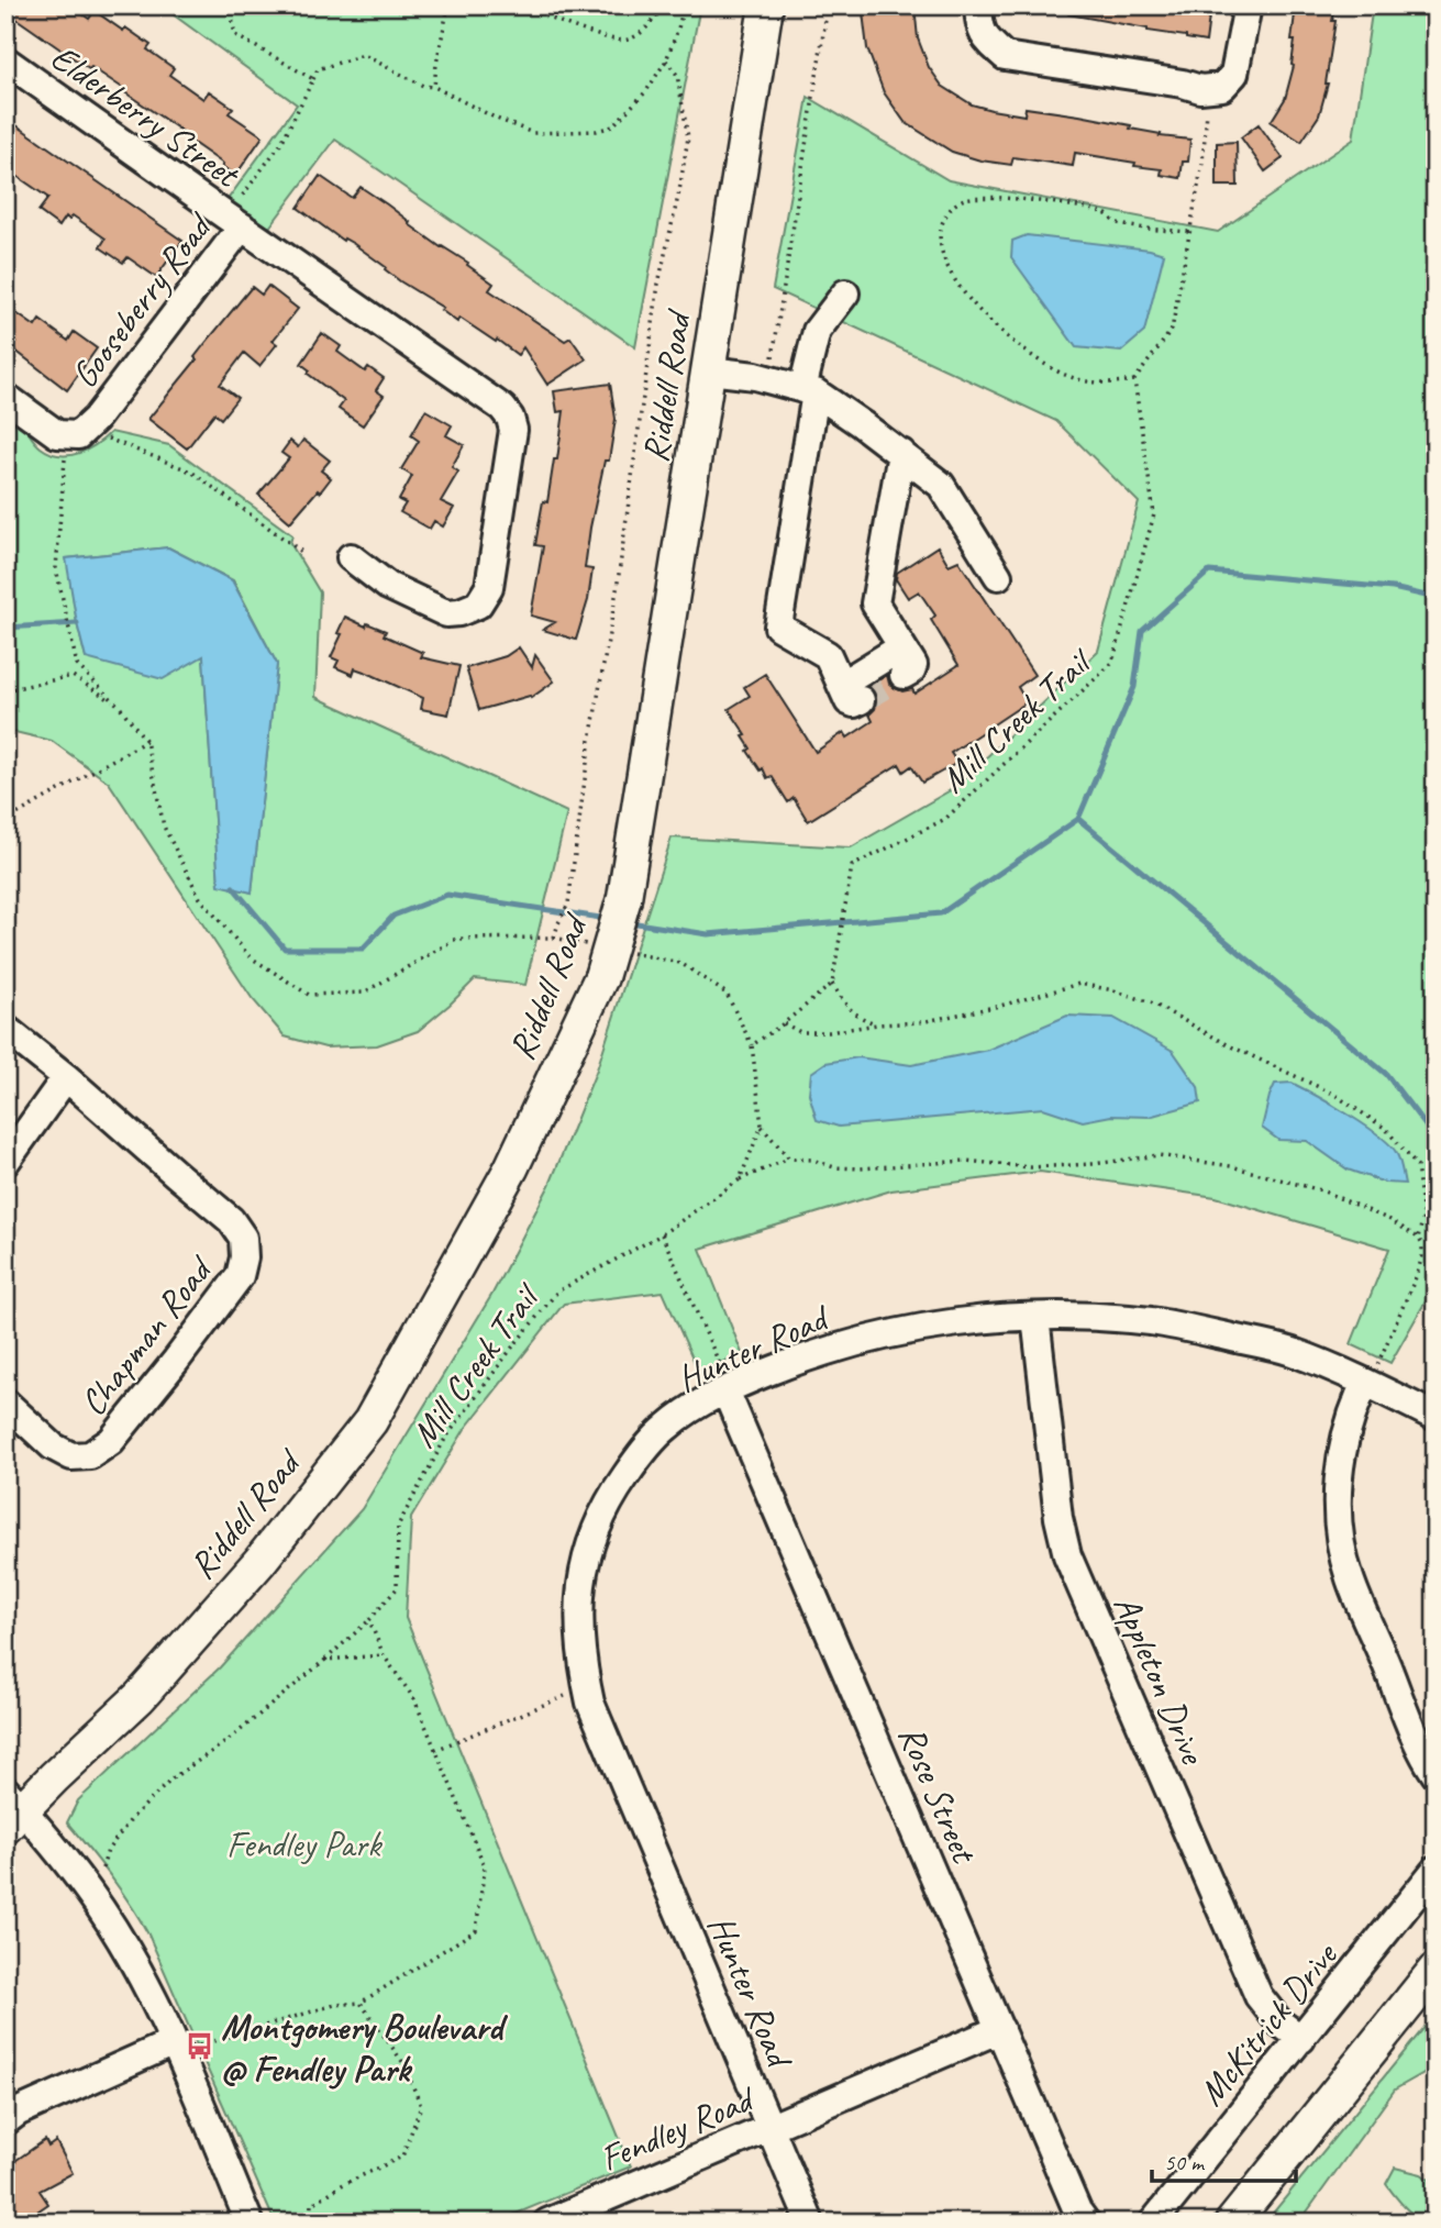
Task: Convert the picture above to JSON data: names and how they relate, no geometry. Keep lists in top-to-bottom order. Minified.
{"streets":{"main road":["Riddell Road"],"street":["Elderberry Street","Gooseberry Road","Chapman Road","Hunter Road","Appleton Drive","Rose Street","McKitrick Drive","Fendley Road"],"path":["Mill Creek Trail"]},"crossings":[["Elderberry Street","Gooseberry Road"],["Hunter Road","Appleton Drive"],["Hunter Road","Rose Street"],["Hunter Road","Fendley Road"],["Appleton Drive","McKitrick Drive"],["Rose Street","Fendley Road"]],"parks":["Fendley Park"],"places":{"bus stop":["Montgomery Boulevard @ Fendley Park"]},"scale_bar":"50 m"}
